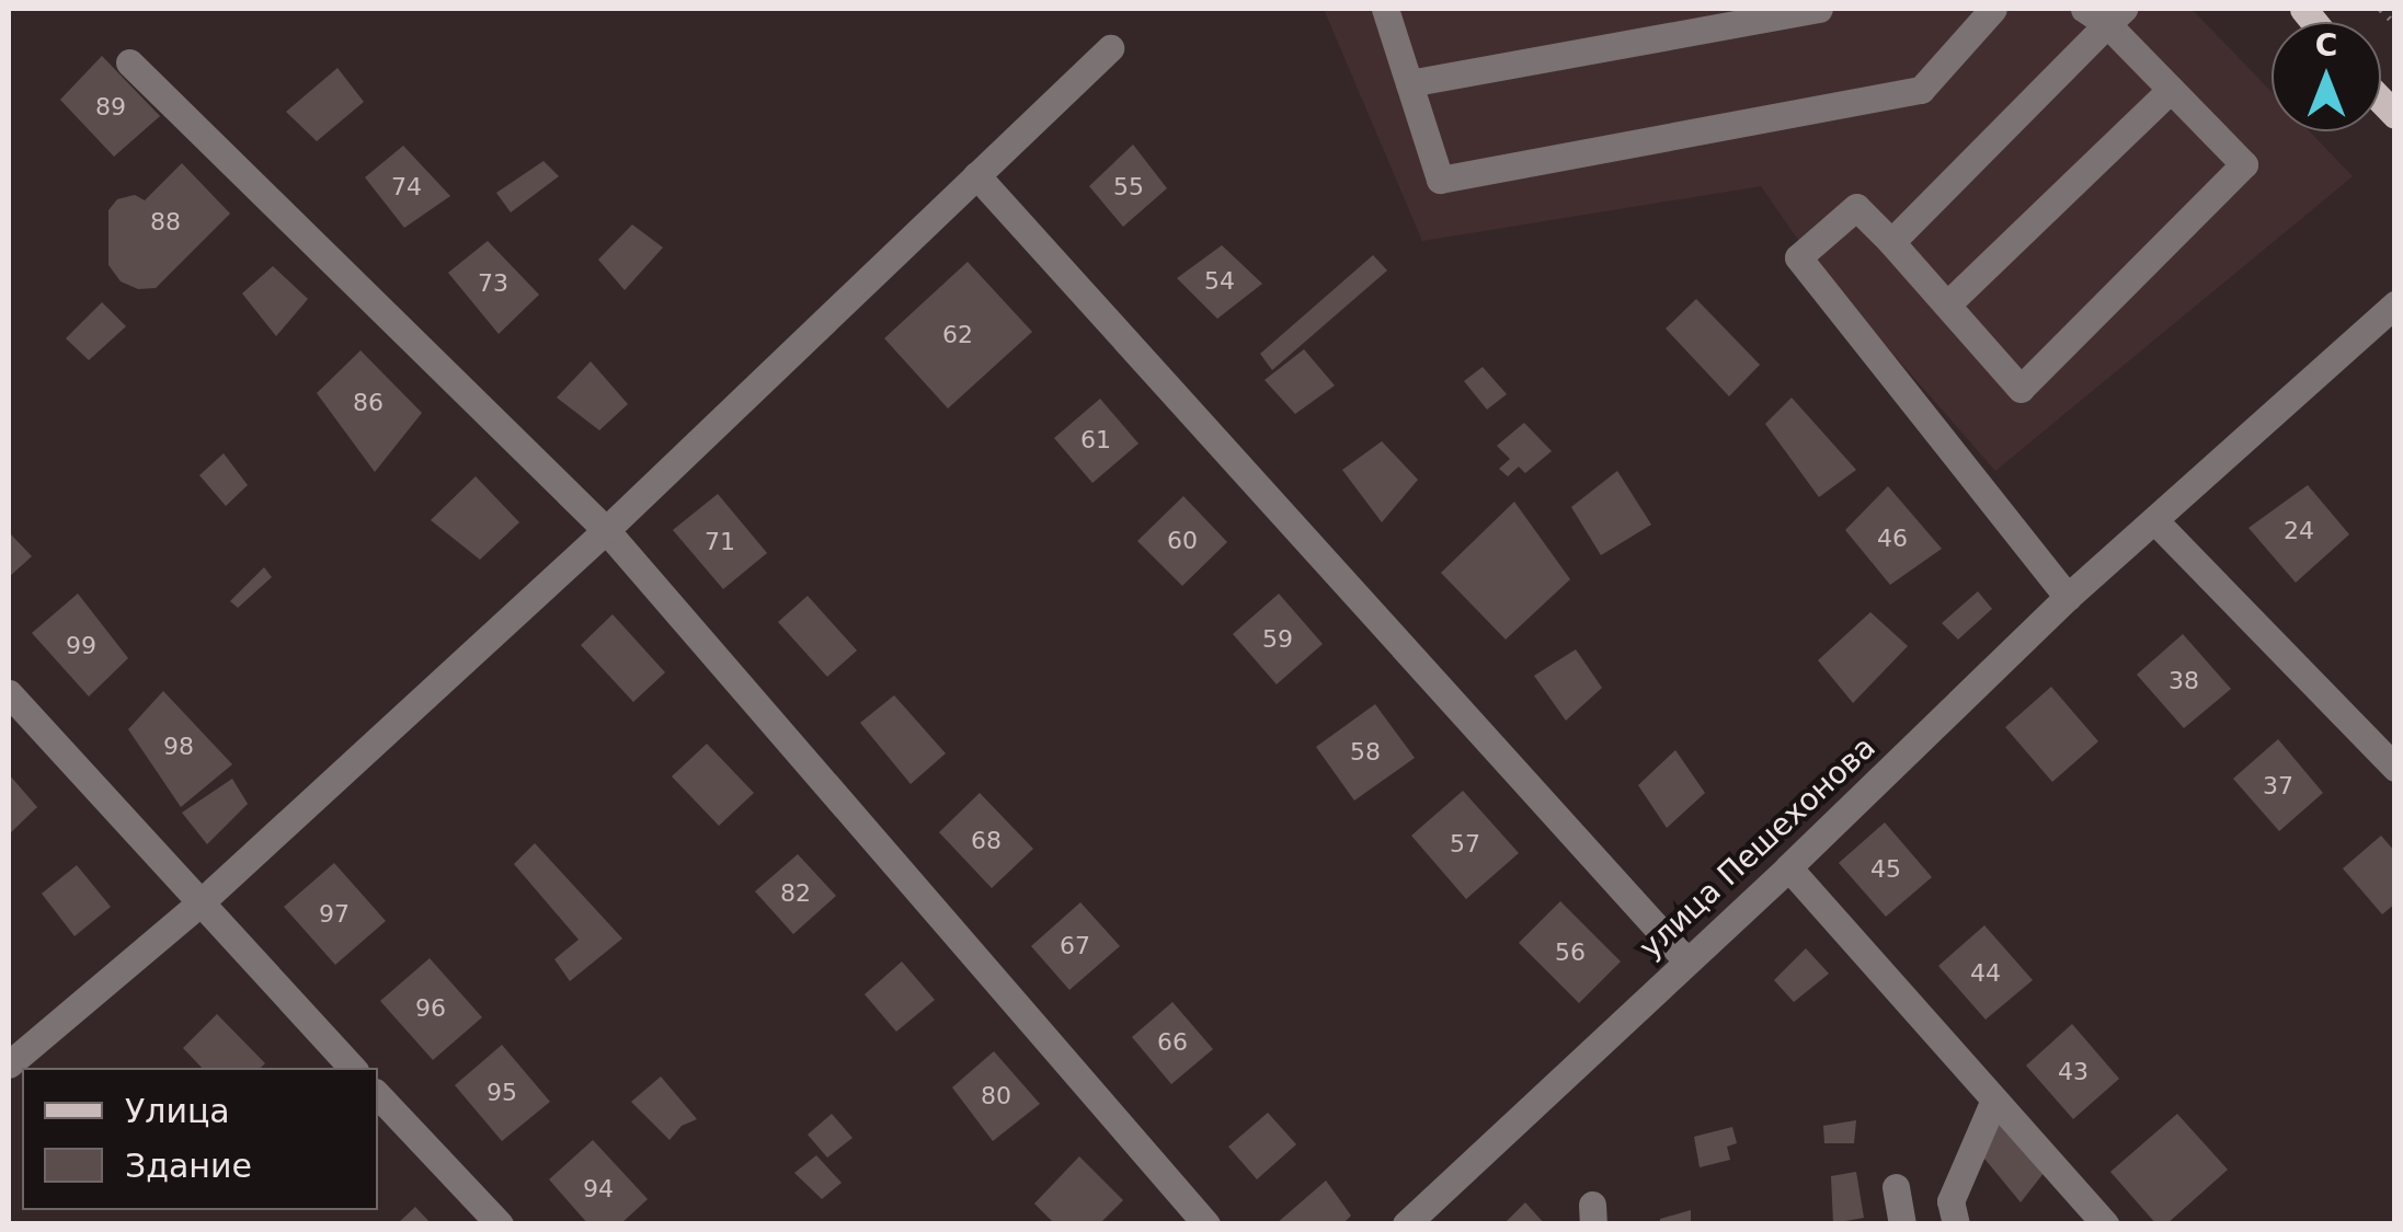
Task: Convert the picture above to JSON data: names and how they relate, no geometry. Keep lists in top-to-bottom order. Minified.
{"streets":{"street":["улица Пешехонова"]},"house_numbers":["89","74","55","88","54","73","62","86","61","24","46","60","71","59","99","38","98","58","37","68","57","45","82","97","67","56","44","96","66","43","95","80","94"],"legend":["Улица","Здание"],"north":"top"}
